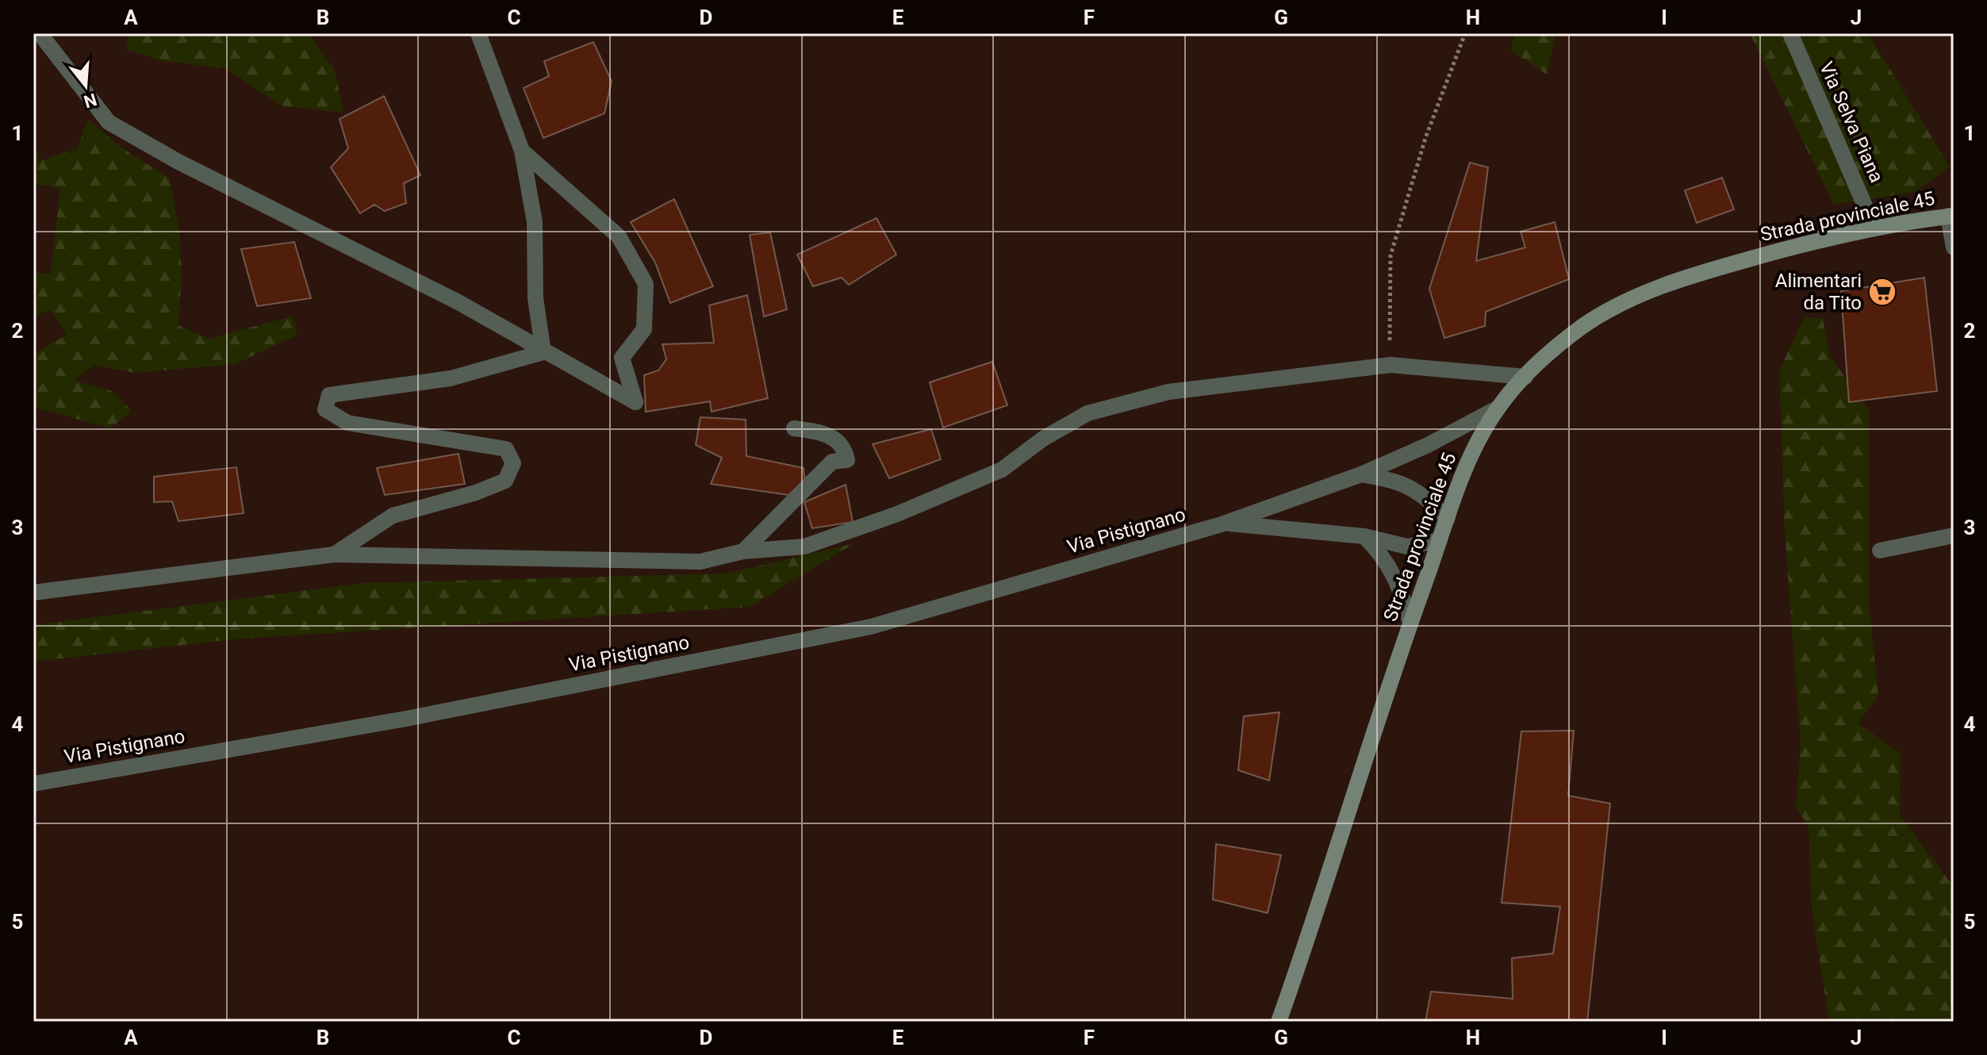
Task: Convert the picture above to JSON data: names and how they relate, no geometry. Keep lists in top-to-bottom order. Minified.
{"streets":{"main road":["Strada provinciale 45"],"street":["Via Selva Piana","Via Pistignano"]},"crossings":[["Via Selva Piana","Strada provinciale 45"],["Strada provinciale 45","Via Pistignano"]],"places":{"supermarket":["Alimentari da Tito"]},"north":"bottom","grid":{"columns":["A","B","C","D","E","F","G","H","I","J"],"rows":["1","2","3","4","5"]}}
